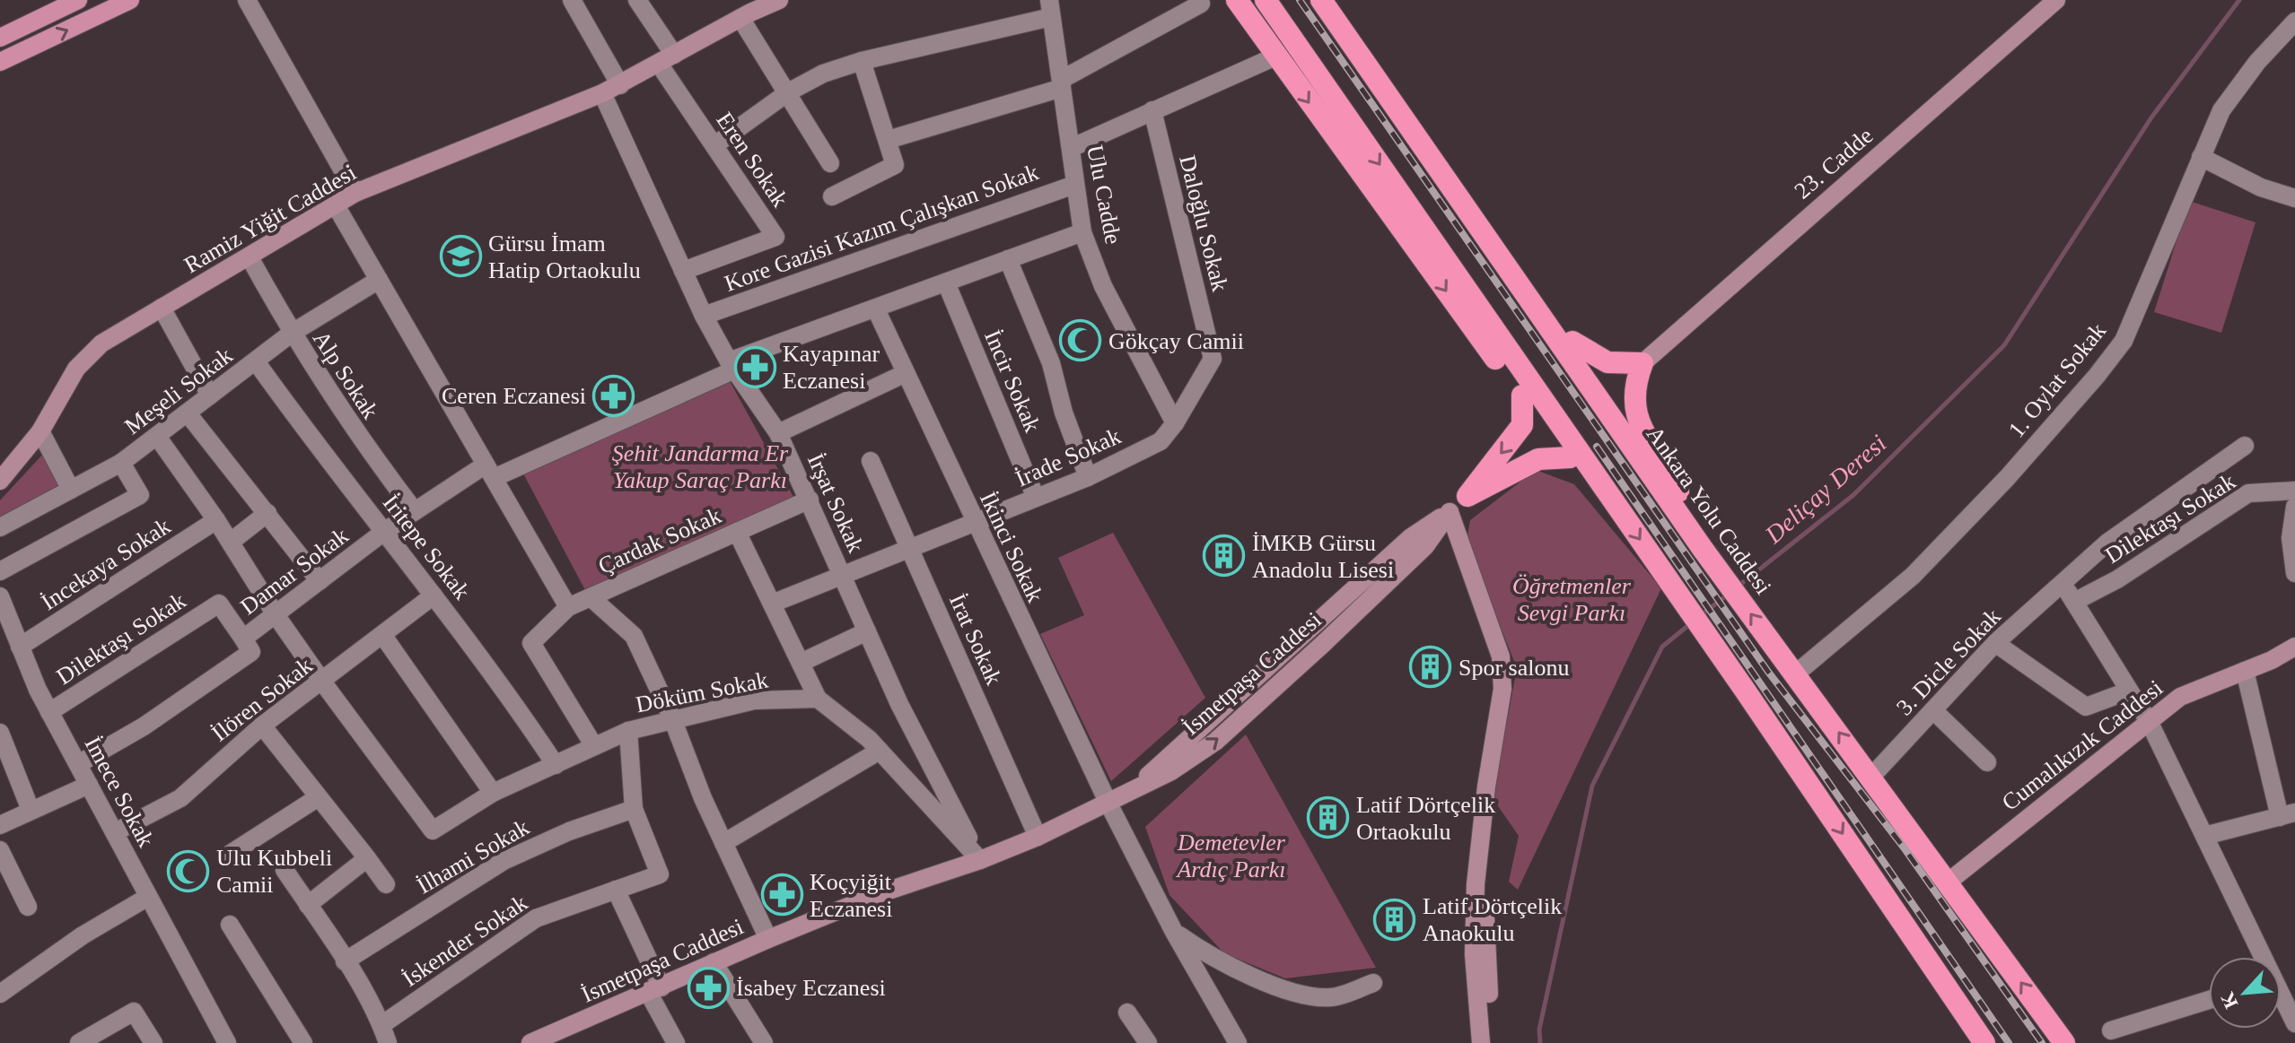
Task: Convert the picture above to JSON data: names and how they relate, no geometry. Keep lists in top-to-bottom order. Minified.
{"streets":{"highway":["Ankara Yolu Caddesi"],"main road":["23. Cadde","Ramiz Yiğit Caddesi","İsmetpaşa Caddesi","Cumalıkızık Caddesi"],"street":["Eren Sokak","Ulu Cadde","Daloğlu Sokak","Kore Gazisi Kazım Çalışkan Sokak","Alp Sokak","1. Oylat Sokak","İncir Sokak","Meşeli Sokak","İrade Sokak","İrşat Sokak","Dilektaşı Sokak","Çardak Sokak","İritepe Sokak","İkinci Sokak","İncekaya Sokak","Damar Sokak","İrat Sokak","3. Dicle Sokak","Döküm Sokak","İlören Sokak","İmece Sokak","İlhami Sokak","İskender Sokak"]},"crossings":[["Eren Sokak","Ramiz Yiğit Caddesi"],["Eren Sokak","İrşat Sokak"],["Ulu Cadde","Daloğlu Sokak"],["Ulu Cadde","Kore Gazisi Kazım Çalışkan Sokak"],["Ulu Cadde","İrade Sokak"],["Ulu Cadde","Damar Sokak"],["Ramiz Yiğit Caddesi","Alp Sokak"],["Ramiz Yiğit Caddesi","İrşat Sokak"],["Daloğlu Sokak","İrade Sokak"],["Kore Gazisi Kazım Çalışkan Sokak","İrşat Sokak"],["Alp Sokak","Meşeli Sokak"],["Alp Sokak","Damar Sokak"],["1. Oylat Sokak","Ankara Yolu Caddesi"],["İncir Sokak","İrade Sokak"],["İncir Sokak","Damar Sokak"],["Meşeli Sokak","İritepe Sokak"],["İrade Sokak","İrşat Sokak"],["İrade Sokak","İkinci Sokak"],["İrade Sokak","İrat Sokak"],["İrşat Sokak","Çardak Sokak"],["İrşat Sokak","Damar Sokak"],["İrşat Sokak","İsmetpaşa Caddesi"],["Ankara Yolu Caddesi","3. Dicle Sokak"],["Ankara Yolu Caddesi","Cumalıkızık Caddesi"],["Dilektaşı Sokak","Damar Sokak"],["Dilektaşı Sokak","İmece Sokak"],["İritepe Sokak","Damar Sokak"],["İritepe Sokak","Döküm Sokak"],["İritepe Sokak","İlören Sokak"],["İkinci Sokak","Damar Sokak"],["İkinci Sokak","İsmetpaşa Caddesi"],["İncekaya Sokak","İmece Sokak"],["Damar Sokak","İmece Sokak"],["İrat Sokak","İsmetpaşa Caddesi"],["Döküm Sokak","İlören Sokak"],["İlören Sokak","İmece Sokak"],["İlhami Sokak","İskender Sokak"]],"water":["Deliçay Deresi"],"parks":["Şehit Jandarma Er Yakup Saraç Parkı","Öğretmenler Sevgi Parkı","Demetevler Ardıç Parkı"],"places":{"school or university":["Gürsu İmam Hatip Ortaokulu"],"mosque":["Gökçay Camii","Ulu Kubbeli Camii"],"pharmacy":["Kayapınar Eczanesi","Ceren Eczanesi","Koçyiğit Eczanesi","İsabey Eczanesi"],"building":["İMKB Gürsu Anadolu Lisesi","Spor salonu","Latif Dörtçelik Ortaokulu","Latif Dörtçelik Anaokulu"]},"north":"bottom left"}
